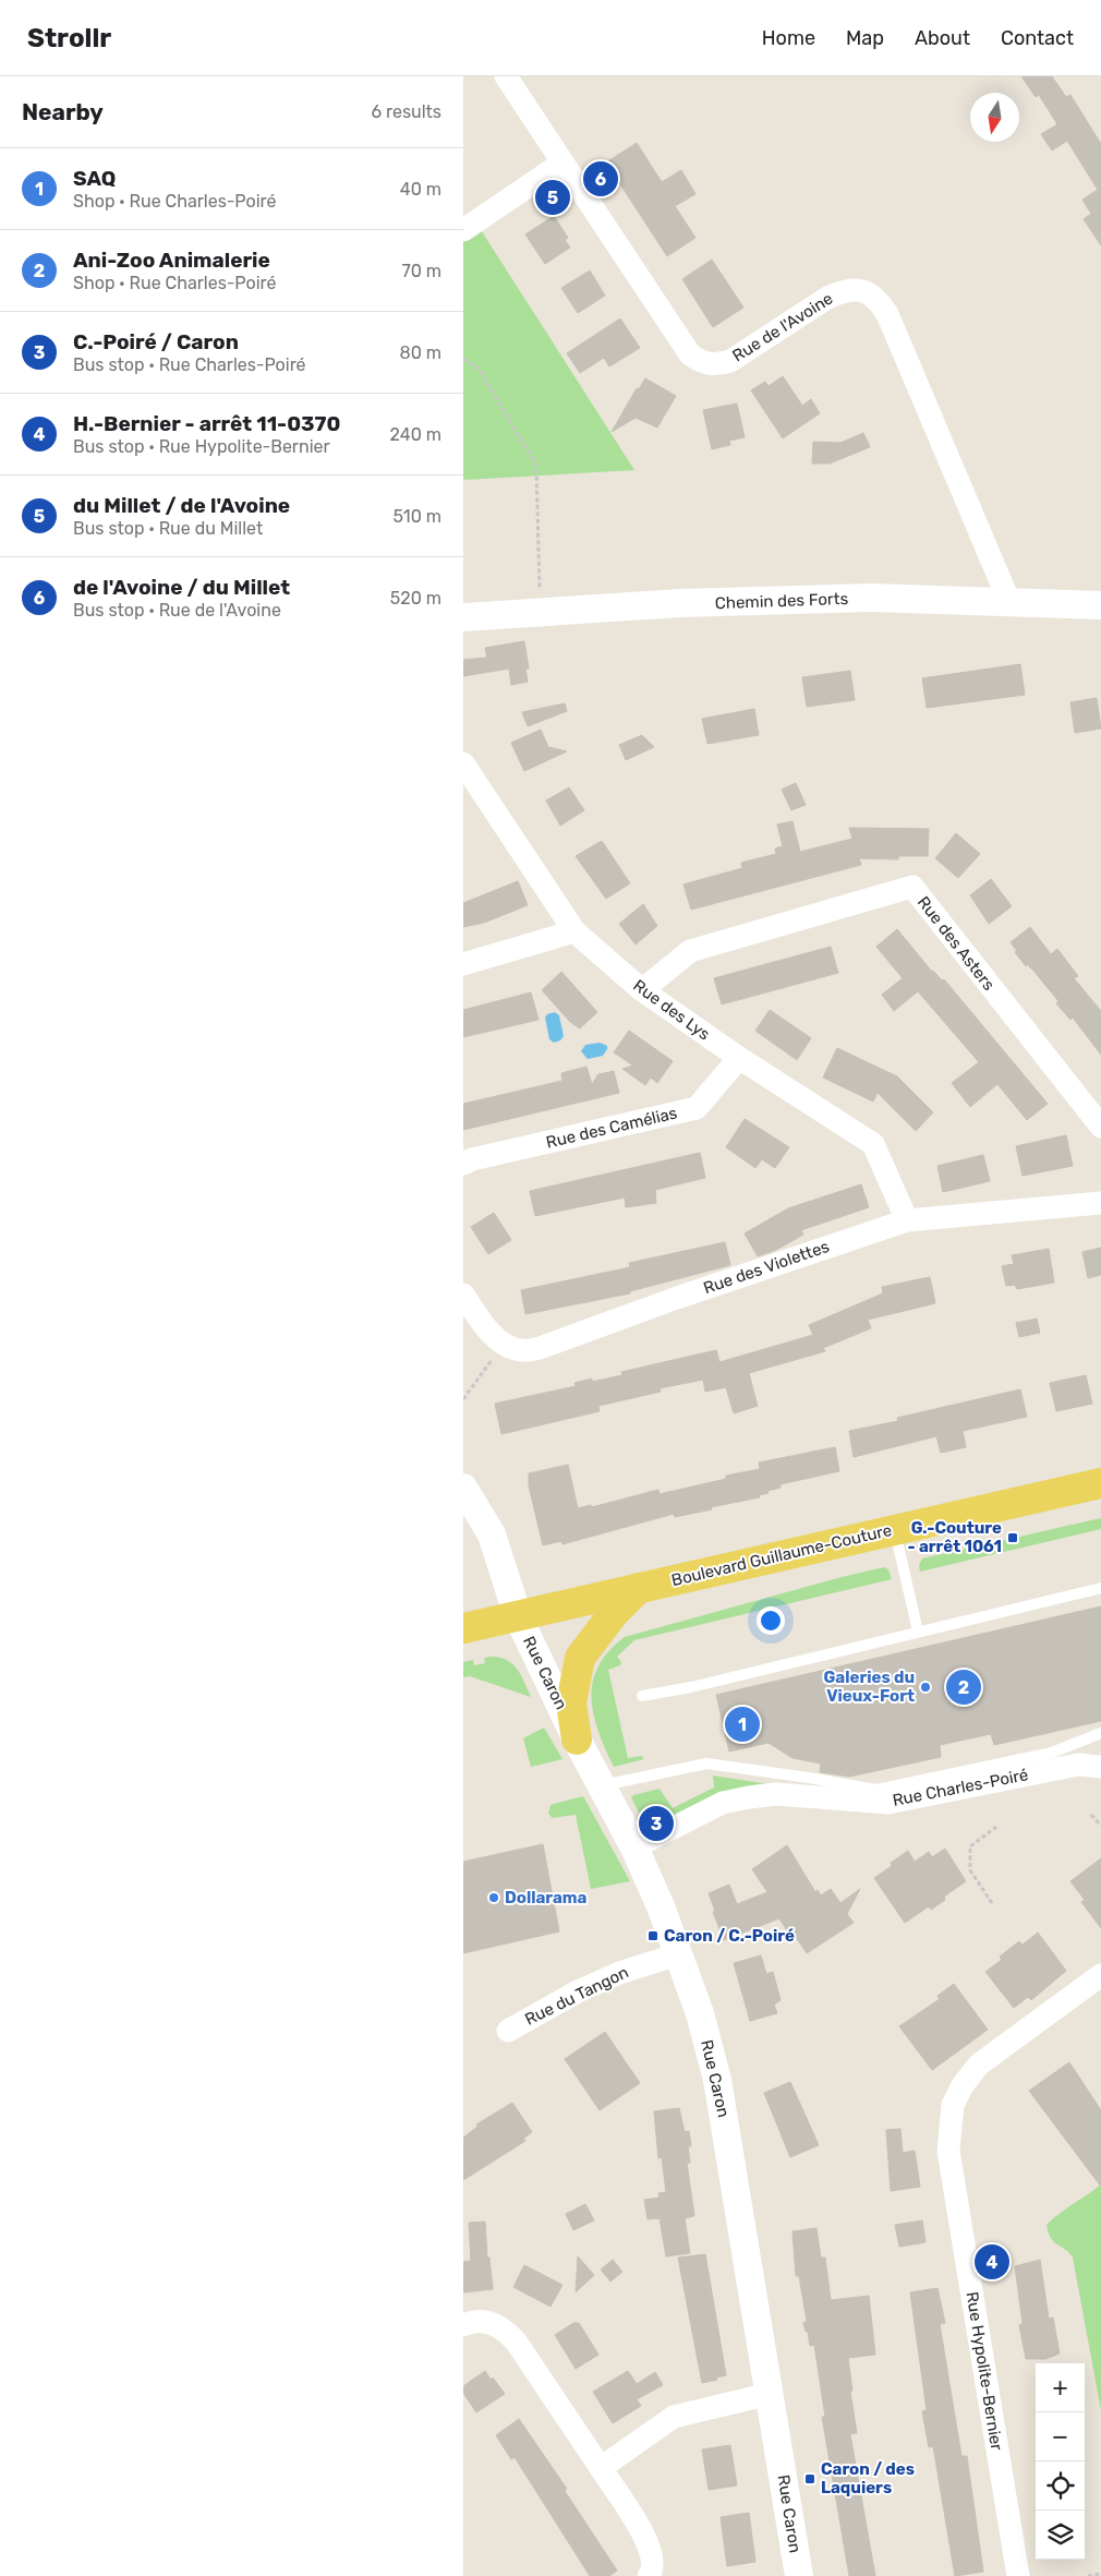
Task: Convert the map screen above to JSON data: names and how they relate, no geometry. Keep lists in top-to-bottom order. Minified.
{"streets":{"main road":["Boulevard Guillaume-Couture"],"street":["Rue de l'Avoine","Chemin des Forts","Rue des Asters","Rue des Lys","Rue des Camélias","Rue des Violettes","Rue Caron","Rue Charles-Poiré","Rue du Tangon","Rue Hypolite-Bernier"]},"crossings":[["Rue de l'Avoine","Chemin des Forts"],["Rue des Asters","Rue des Lys"],["Rue des Lys","Rue des Camélias"],["Rue des Lys","Rue des Violettes"],["Boulevard Guillaume-Couture","Rue Caron"],["Rue Caron","Rue Charles-Poiré"],["Rue Caron","Rue du Tangon"]],"places":{"transit":["G.-Couture - arrêt 1061","Caron / C.-Poiré","Caron / des Laquiers"],"other":["Galeries du Vieux-Fort","Dollarama"]},"north":"bottom","page":{"header":"Strollr","nav":["Home","Map","About","Contact"],"heading":["Nearby","6 results"],"list":[{"mark":"1","name":"SAQ","note":"Shop · Rue Charles-Poiré","value":"40 m"},{"mark":"2","name":"Ani-Zoo Animalerie","note":"Shop · Rue Charles-Poiré","value":"70 m"},{"mark":"3","name":"C.-Poiré / Caron","note":"Bus stop · Rue Charles-Poiré","value":"80 m"},{"mark":"4","name":"H.-Bernier - arrêt 11-0370","note":"Bus stop · Rue Hypolite-Bernier","value":"240 m"},{"mark":"5","name":"du Millet / de l'Avoine","note":"Bus stop · Rue du Millet","value":"510 m"},{"mark":"6","name":"de l'Avoine / du Millet","note":"Bus stop · Rue de l'Avoine","value":"520 m"}],"pins":["6","5","2","1","3","4"],"map_buttons":["+","−"]}}
